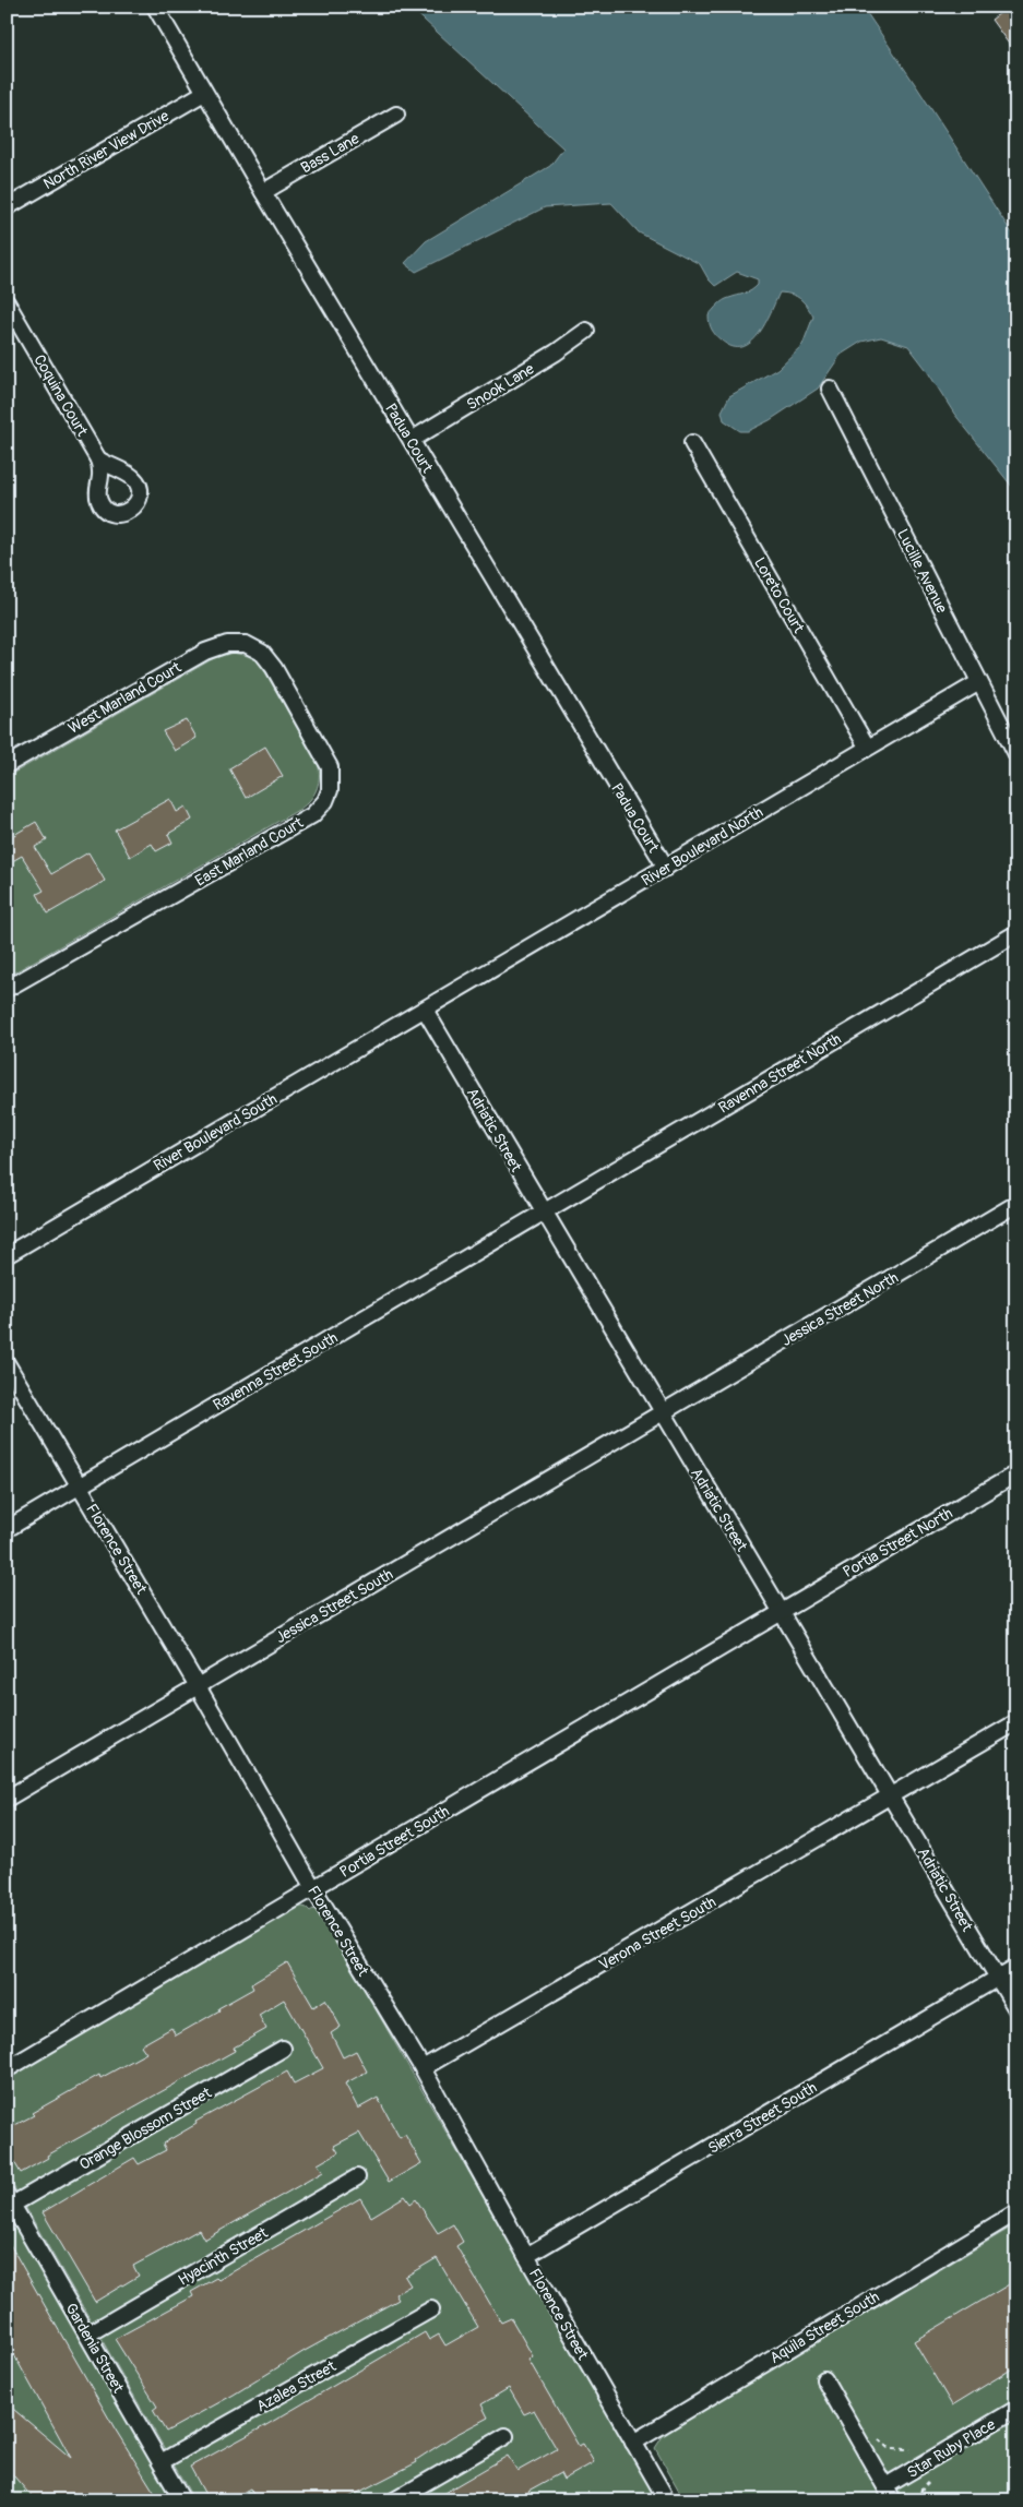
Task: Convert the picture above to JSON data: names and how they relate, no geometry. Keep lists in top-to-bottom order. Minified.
{"streets":{"street":["North River View Drive","Bass Lane","Snook Lane","Coquina Court","Padua Court","Lucille Avenue","Loreto Court","West Marland Court","River Boulevard North","East Marland Court","Ravenna Street North","Adriatic Street","River Boulevard South","Jessica Street North","Ravenna Street South","Portia Street North","Florence Street","Jessica Street South","Portia Street South","Verona Street South","Sierra Street South","Orange Blossom Street","Hyacinth Street","Aquila Street South","Gardenia Street","Azalea Street","Star Ruby Place"]},"crossings":[["North River View Drive","Padua Court"],["Bass Lane","Padua Court"],["Snook Lane","Padua Court"],["Padua Court","River Boulevard North"],["Lucille Avenue","River Boulevard North"],["Loreto Court","River Boulevard North"],["West Marland Court","East Marland Court"],["River Boulevard North","Adriatic Street"],["River Boulevard North","River Boulevard South"],["Ravenna Street North","Adriatic Street"],["Ravenna Street North","Ravenna Street South"],["Adriatic Street","River Boulevard South"],["Adriatic Street","Jessica Street North"],["Adriatic Street","Ravenna Street South"],["Adriatic Street","Portia Street North"],["Adriatic Street","Jessica Street South"],["Adriatic Street","Portia Street South"],["Adriatic Street","Verona Street South"],["Adriatic Street","Sierra Street South"],["Jessica Street North","Jessica Street South"],["Ravenna Street South","Florence Street"],["Portia Street North","Portia Street South"],["Florence Street","Jessica Street South"],["Florence Street","Portia Street South"],["Florence Street","Verona Street South"],["Florence Street","Sierra Street South"],["Florence Street","Aquila Street South"],["Orange Blossom Street","Gardenia Street"],["Hyacinth Street","Gardenia Street"],["Gardenia Street","Azalea Street"]]}
